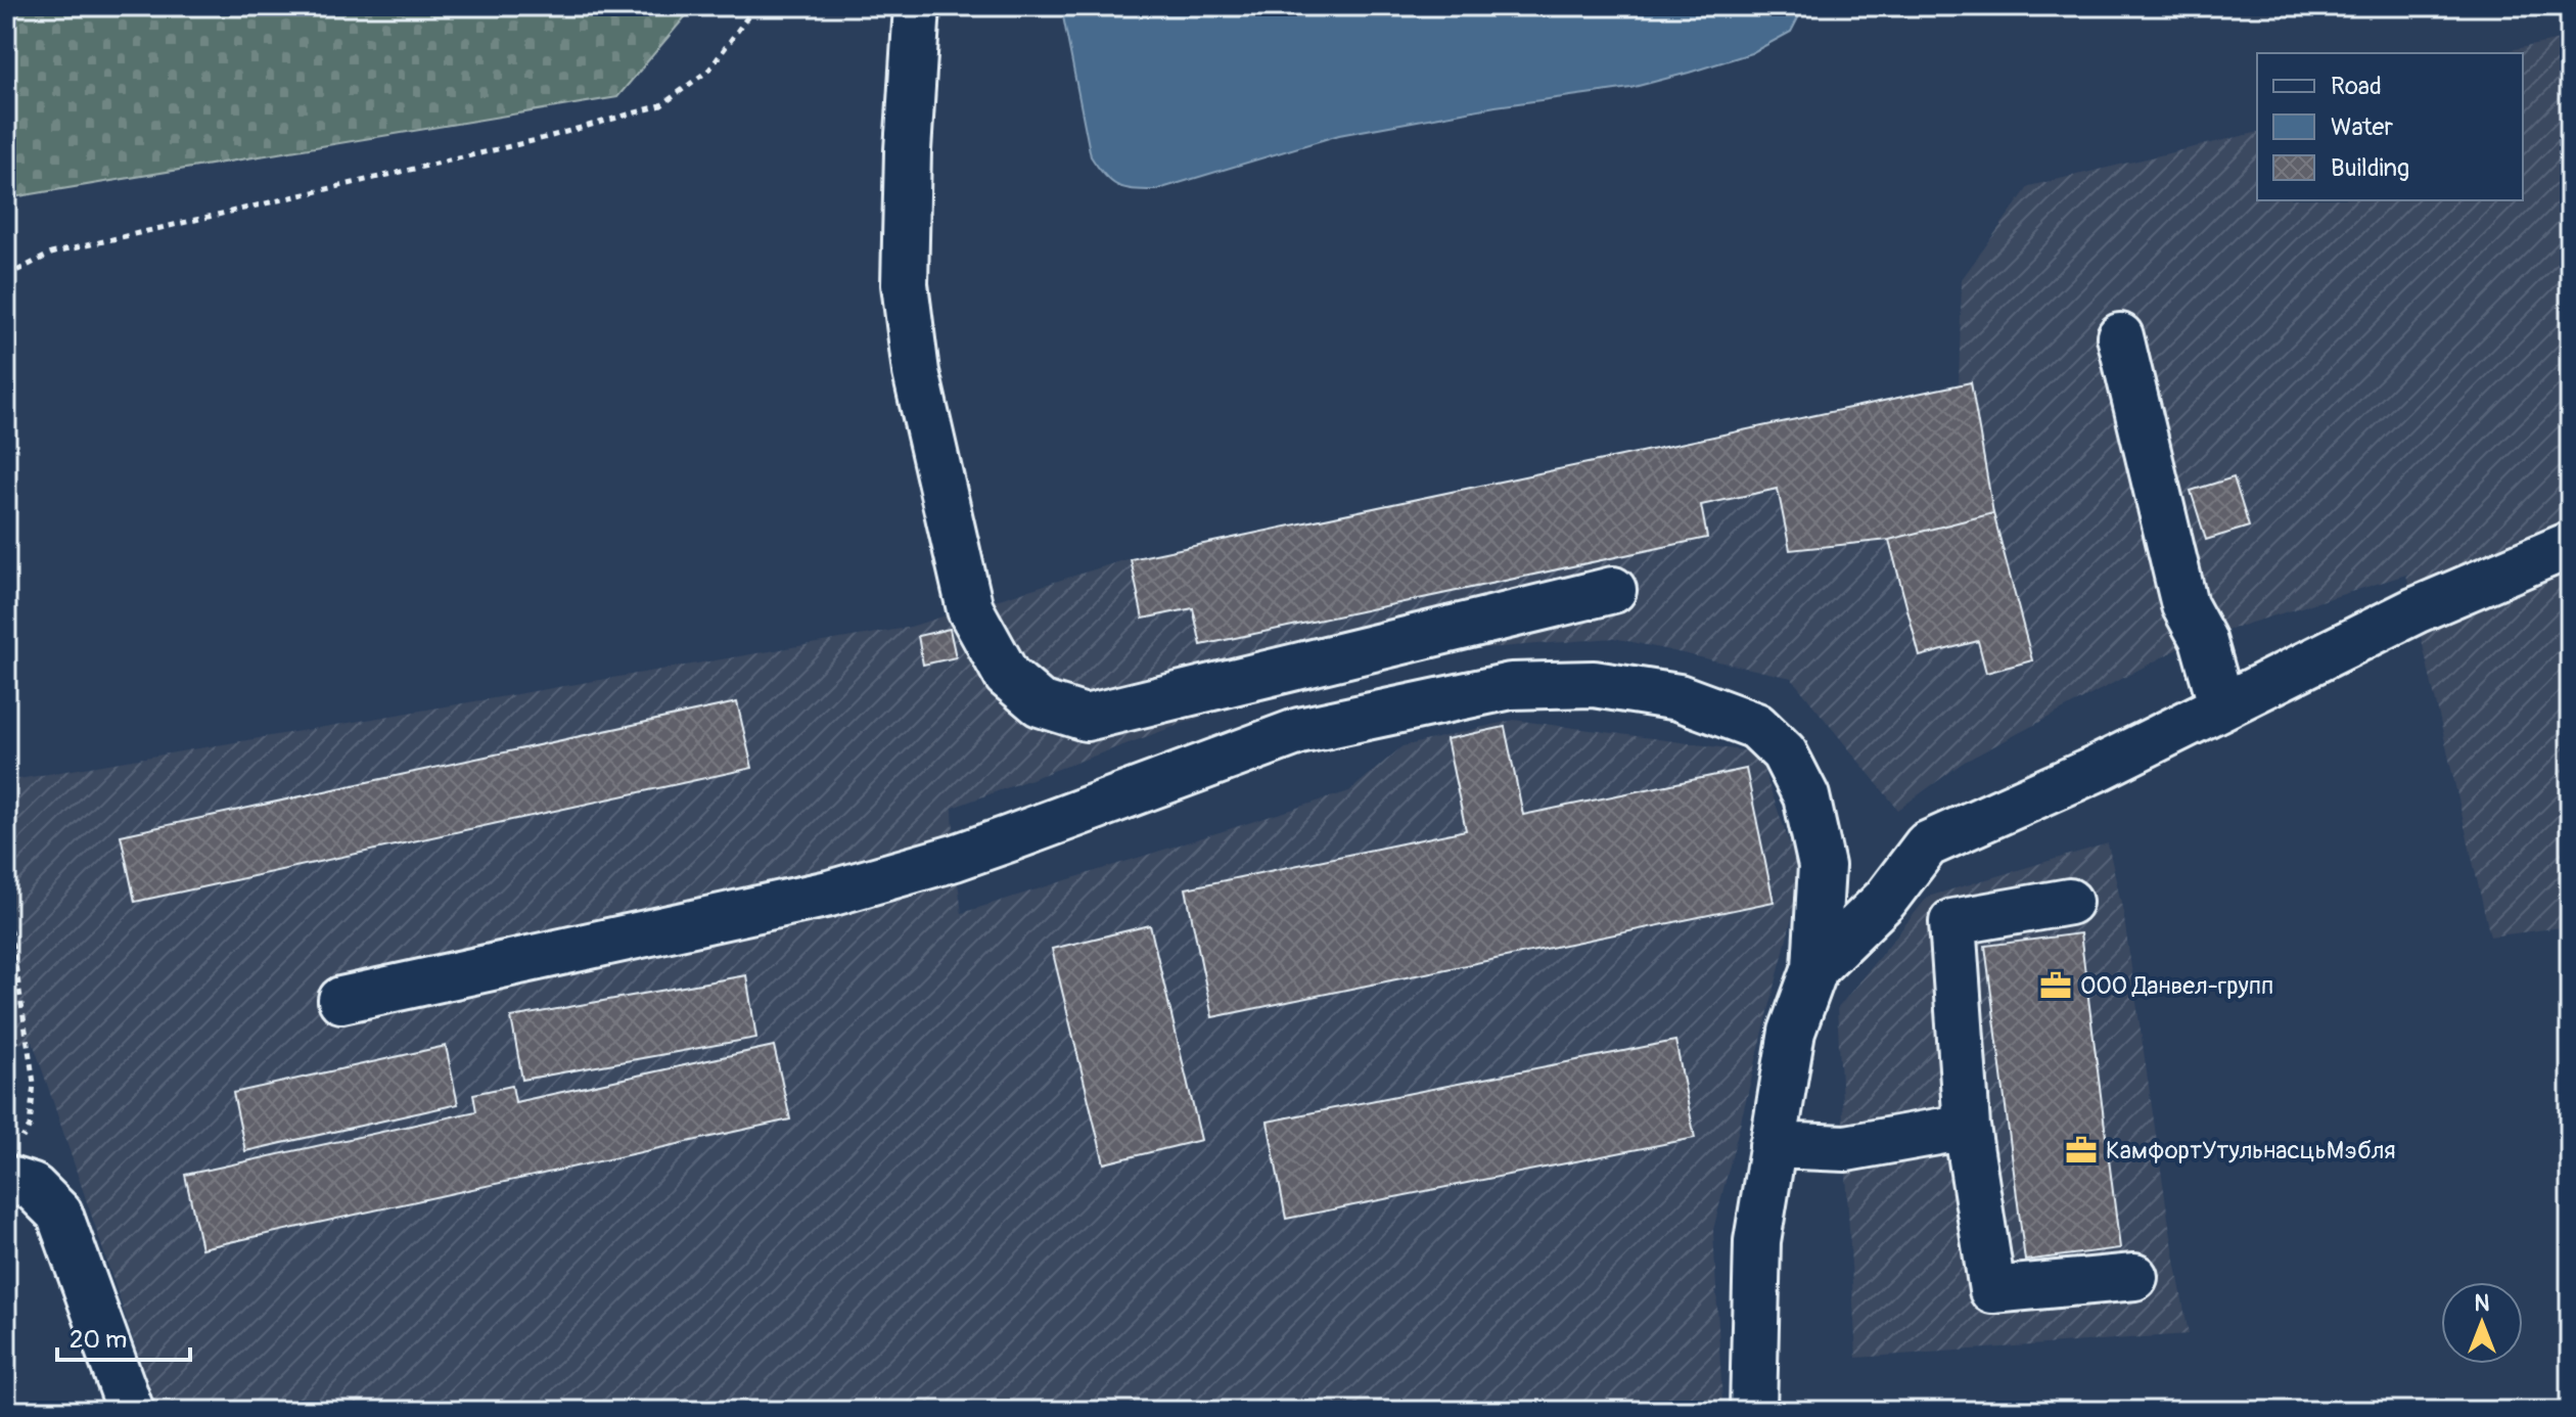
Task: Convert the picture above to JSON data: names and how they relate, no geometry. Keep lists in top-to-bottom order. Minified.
{"places":{"office":["ООО Данвел-групп","КамфортУтульнасцьМэбля"]},"legend":["Road","Water","Building"],"scale_bar":"20 m","north":"top"}
